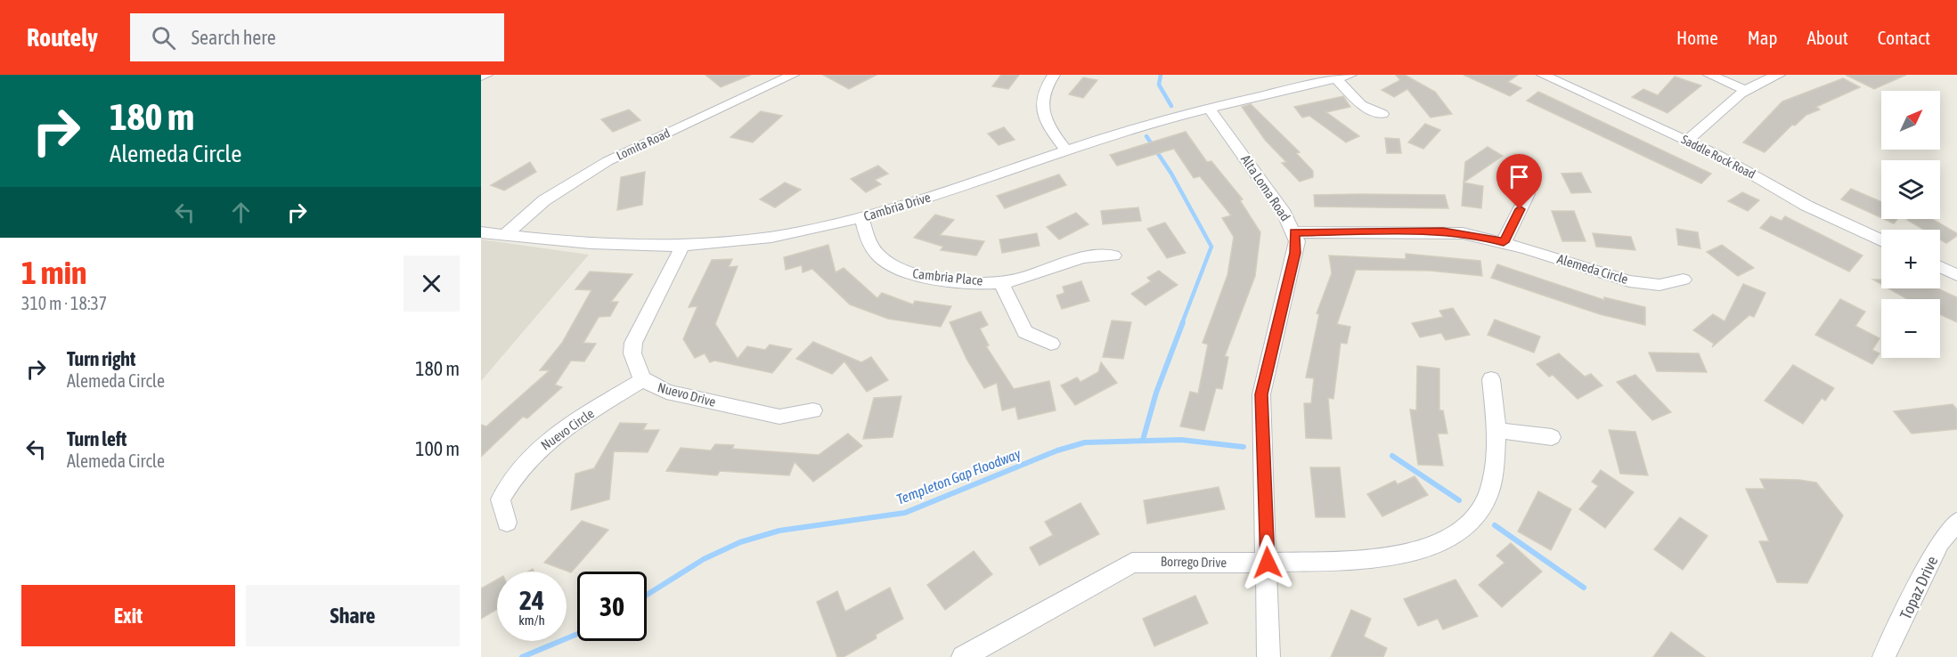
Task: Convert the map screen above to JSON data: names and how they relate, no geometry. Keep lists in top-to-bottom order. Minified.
{"streets":{"street":["Lomita Road","Saddle Rock Road","Alta Loma Road","Cambria Drive","Alemeda Circle","Cambria Place","Nuevo Drive","Nuevo Circle","Borrego Drive","Topaz Drive"]},"crossings":[["Lomita Road","Cambria Drive"],["Alta Loma Road","Cambria Drive"],["Alta Loma Road","Alemeda Circle"],["Alta Loma Road","Borrego Drive"],["Cambria Drive","Cambria Place"],["Cambria Drive","Nuevo Drive"],["Nuevo Drive","Nuevo Circle"]],"water":["Templeton Gap Floodway"],"north":"top right","page":{"header":"Routely","search":"Search here","nav":["Home","Map","About","Contact"],"turn":["180 m","Alemeda Circle"],"map_buttons":["+","−"],"heading":["1 min","310 m · 18:37"],"list":[{"name":"Turn right","note":"Alemeda Circle","value":"180 m"},{"name":"Turn left","note":"Alemeda Circle","value":"100 m"}],"speed":"24 km/h","limit":"30","buttons":["Exit","Share"]}}
